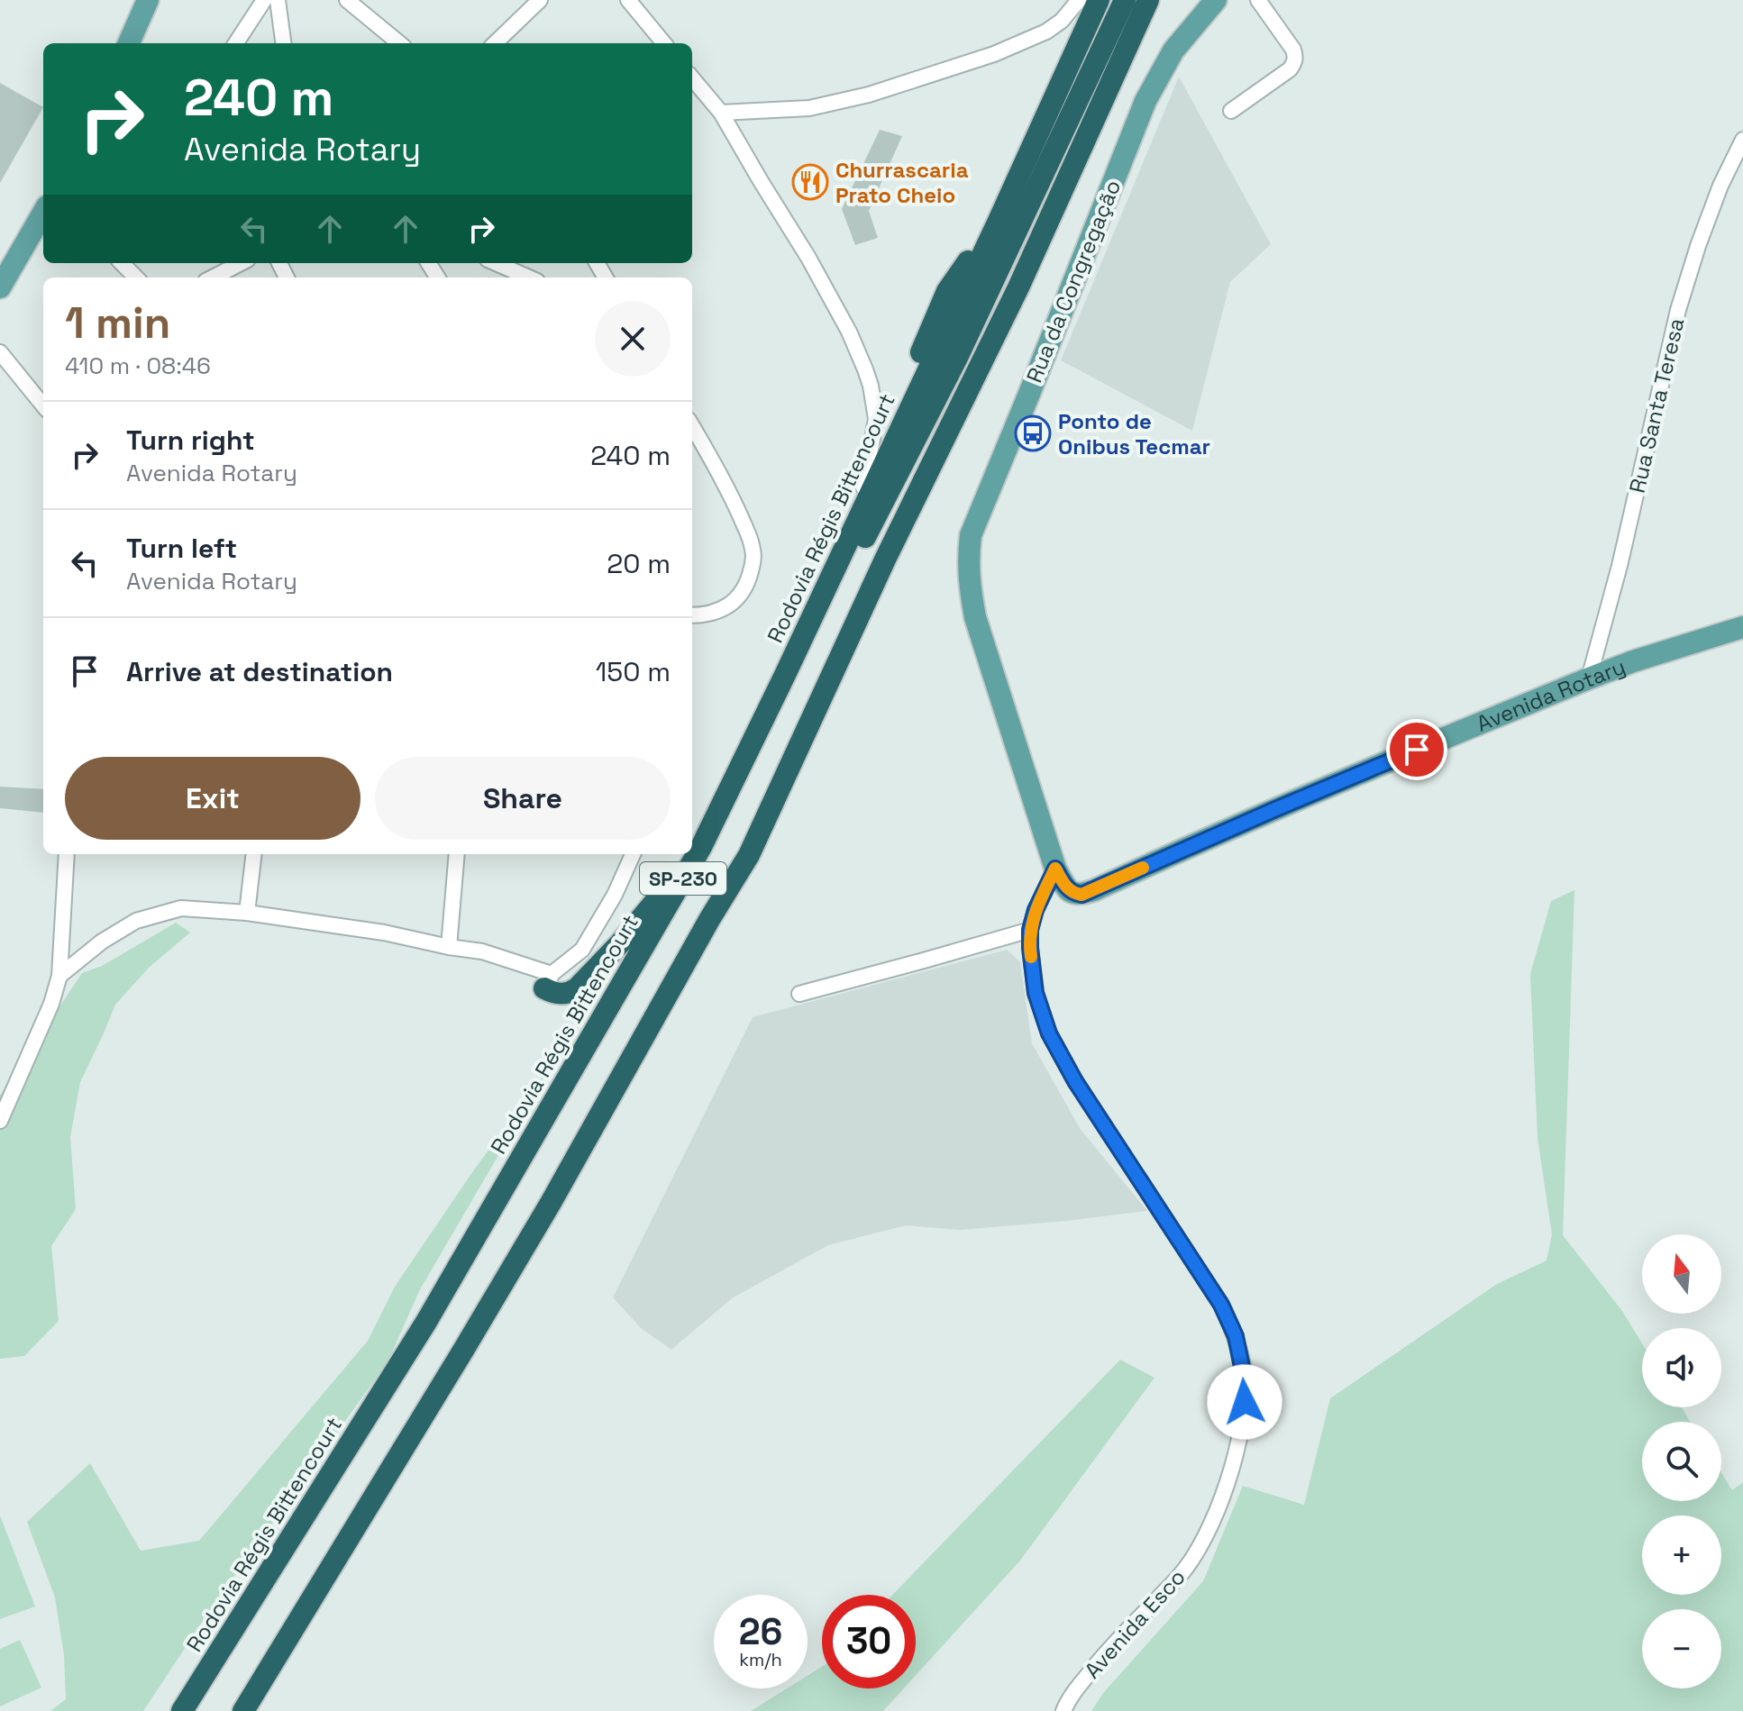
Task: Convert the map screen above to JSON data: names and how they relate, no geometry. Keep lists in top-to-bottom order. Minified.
{"streets":{"highway":["Rodovia Régis Bittencourt","SP-230"],"main road":["Rua da Congregação","Avenida Rotary"],"street":["Rua Santa Teresa","Avenida Esco"]},"crossings":[["Rua da Congregação","Avenida Rotary"],["Rua da Congregação","Avenida Esco"],["Rua Santa Teresa","Avenida Rotary"],["Avenida Rotary","Avenida Esco"]],"places":{"restaurant":["Churrascaria Prato Cheio"],"bus stop":["Ponto de Onibus Tecmar"]},"north":"top","page":{"turn":["240 m","Avenida Rotary"],"heading":["1 min","410 m · 08:46"],"list":[{"name":"Turn right","note":"Avenida Rotary","value":"240 m"},{"name":"Turn left","note":"Avenida Rotary","value":"20 m"},{"name":"Arrive at destination","value":"150 m"}],"buttons":["Exit","Share"],"map_buttons":["+","−"],"speed":"26 km/h","limit":"30"}}
